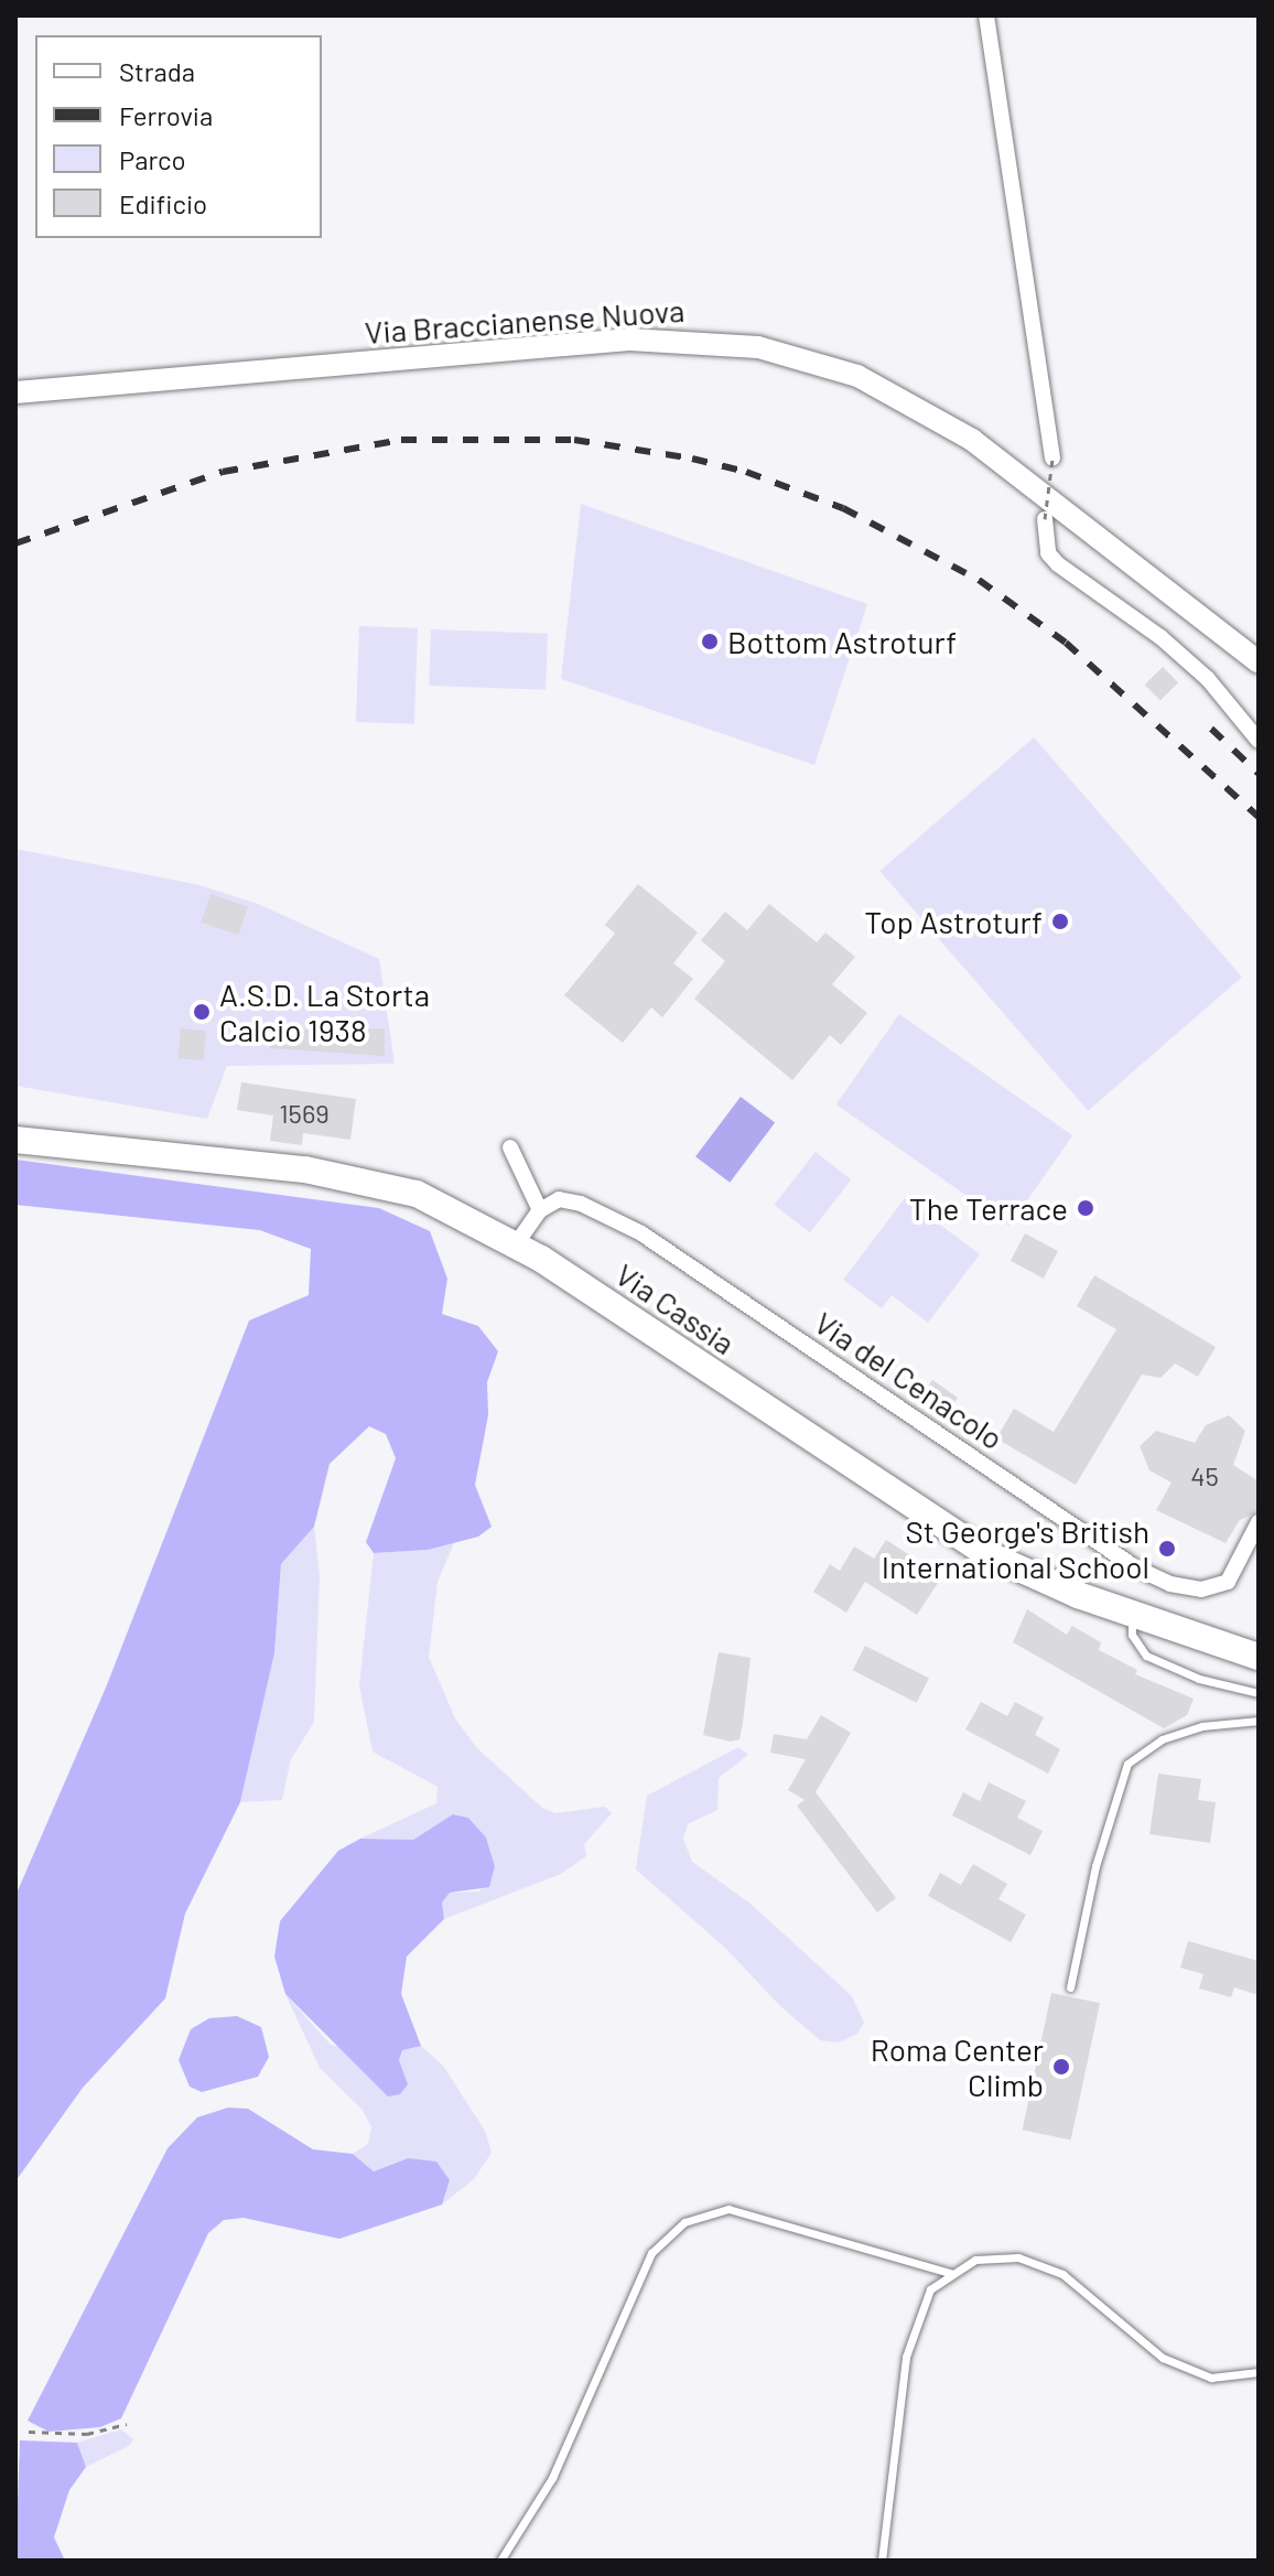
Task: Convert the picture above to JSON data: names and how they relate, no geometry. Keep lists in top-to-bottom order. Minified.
{"streets":{"main road":["Via Braccianense Nuova","Via Cassia"],"street":["Via del Cenacolo"]},"places":["Bottom Astroturf","Top Astroturf","A.S.D. La Storta Calcio 1938","The Terrace","St George's British International School","Roma Center Climb"],"house_numbers":["1569","45"],"legend":["Strada","Ferrovia","Parco","Edificio"]}
